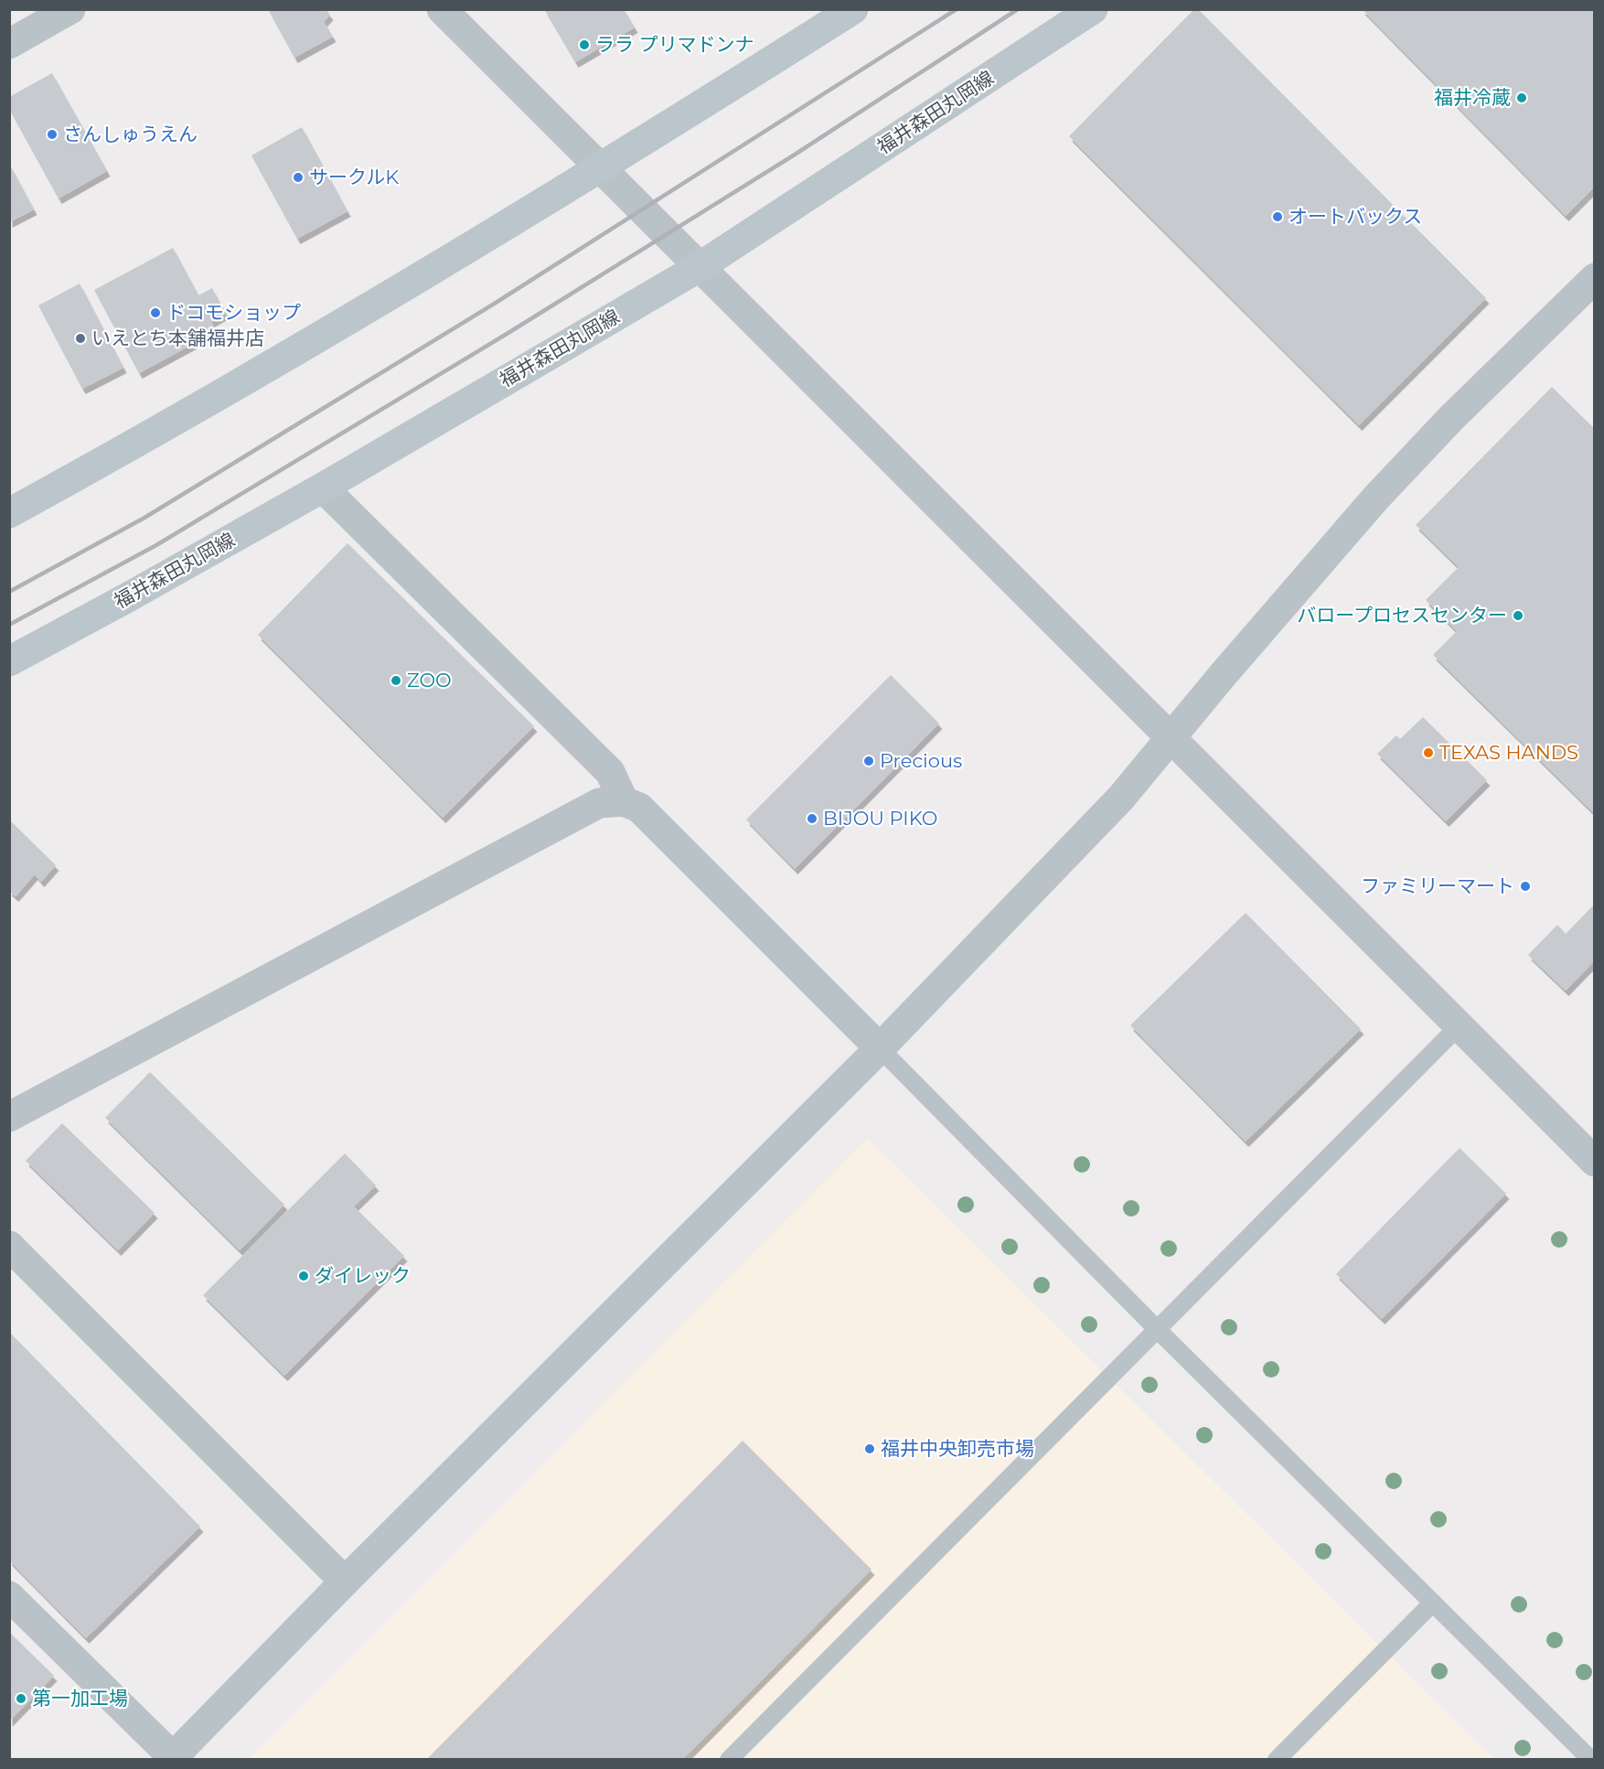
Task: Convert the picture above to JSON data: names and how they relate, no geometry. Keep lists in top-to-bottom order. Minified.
{"streets":{"main road":["福井森田丸岡線"]},"places":["ララ プリマドンナ","福井冷蔵","さんしゅうえん","サークルK","オートバックス","ドコモショップ","いえとち本舗福井店","バロープロセスセンター","ZOO","TEXAS HANDS","Precious","BIJOU PIKO","ファミリーマート","ダイレック","福井中央卸売市場","第一加工場"]}
